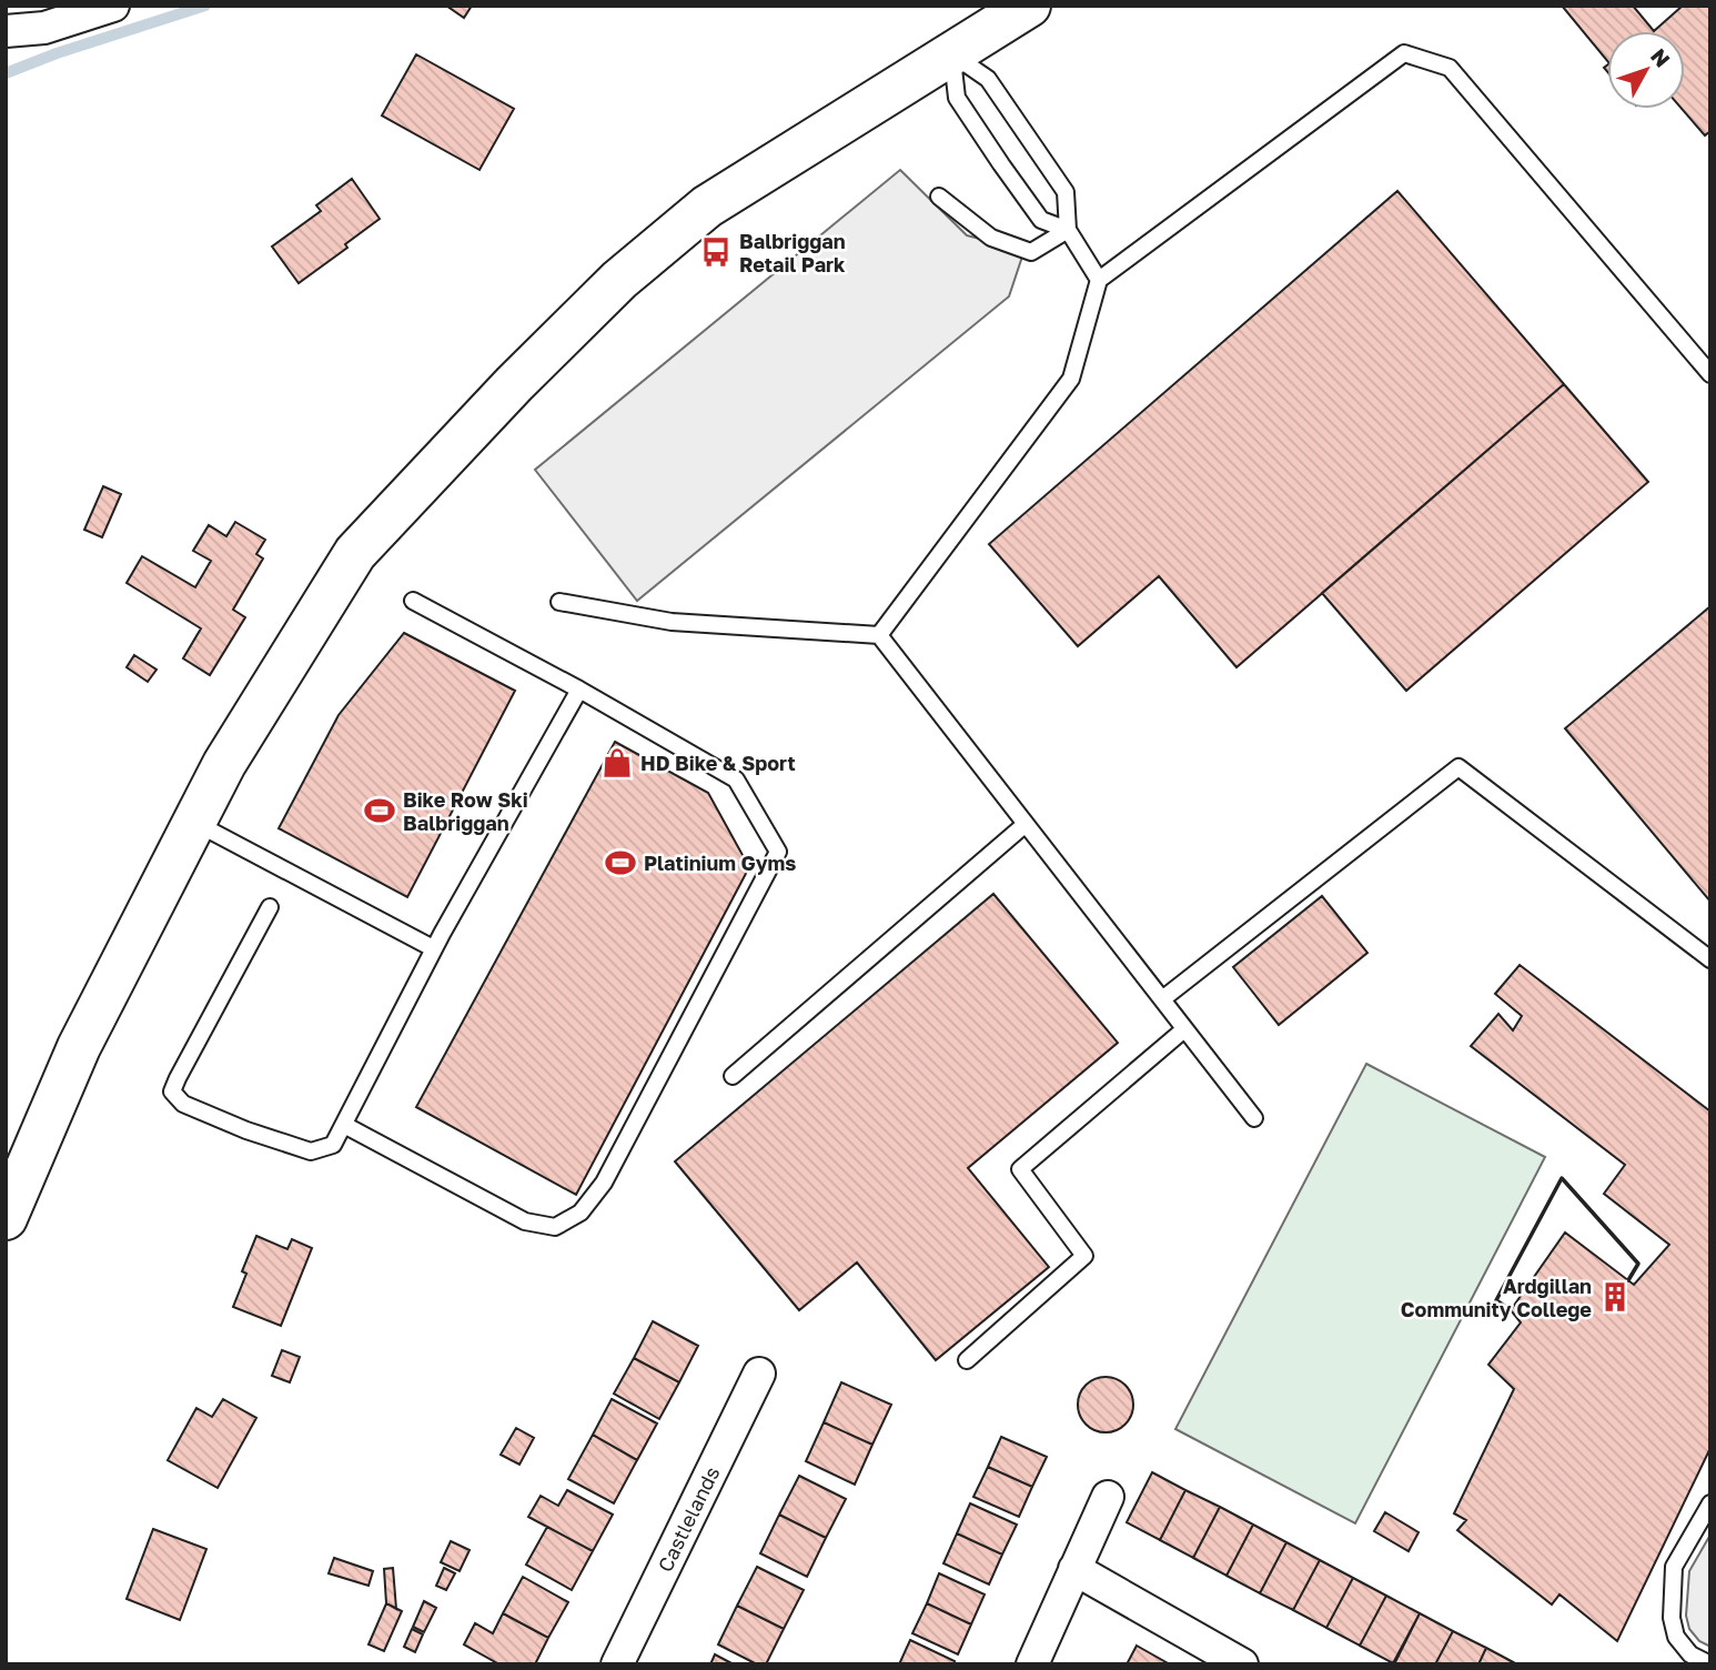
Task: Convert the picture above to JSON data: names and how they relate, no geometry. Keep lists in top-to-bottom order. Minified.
{"streets":{"street":["Castlelands"]},"places":{"bus stop":["Balbriggan Retail Park"],"shop":["HD Bike & Sport"],"sports":["Bike Row Ski Balbriggan","Platinium Gyms"],"building":["Ardgillan Community College"]},"north":"top right"}
